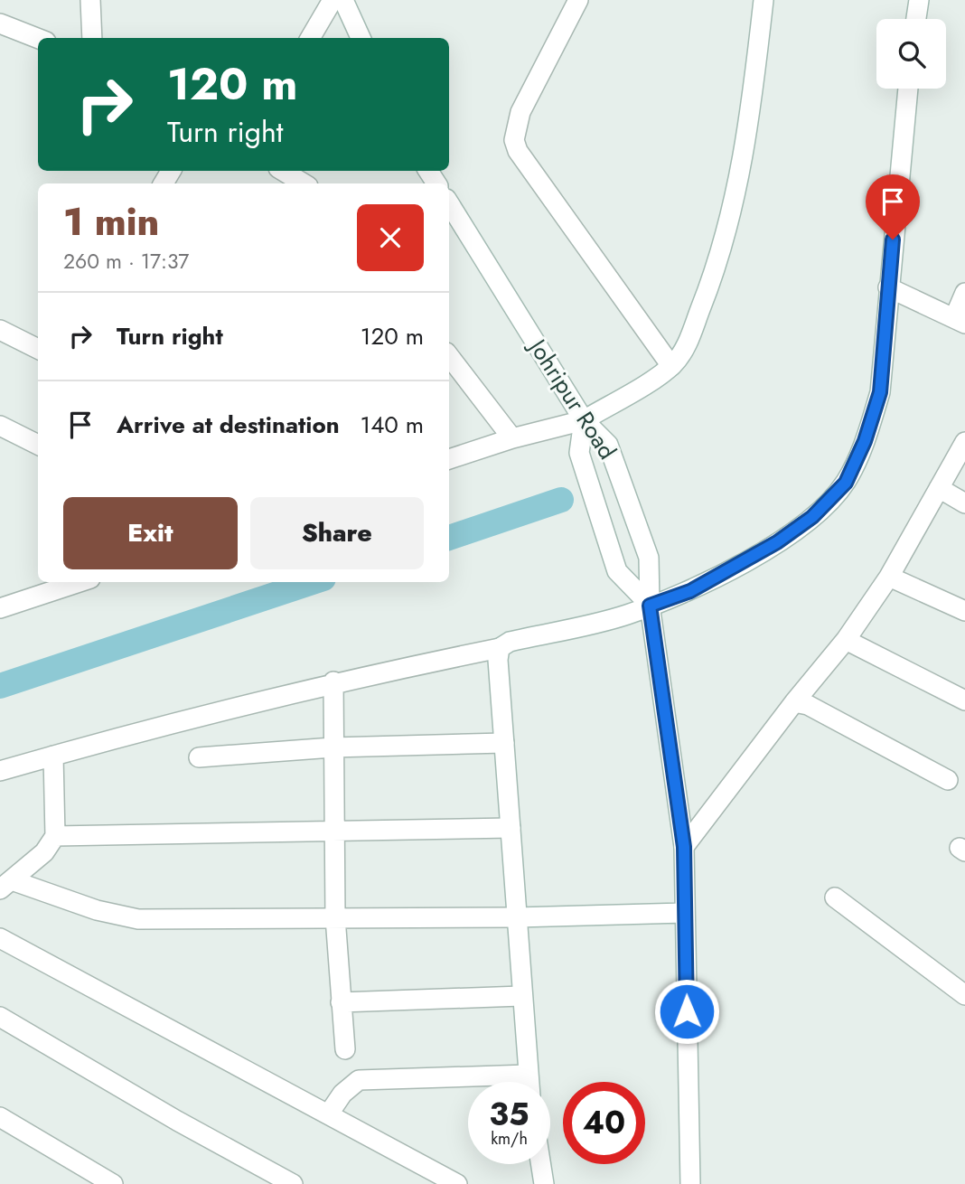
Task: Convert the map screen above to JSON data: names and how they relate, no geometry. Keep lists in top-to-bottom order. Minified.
{"streets":{"street":["Johripur Road"]},"page":{"turn":["120 m","Turn right"],"heading":["1 min","260 m · 17:37"],"list":[{"name":"Turn right","value":"120 m"},{"name":"Arrive at destination","value":"140 m"}],"buttons":["Exit","Share"],"speed":"35 km/h","limit":"40"}}
